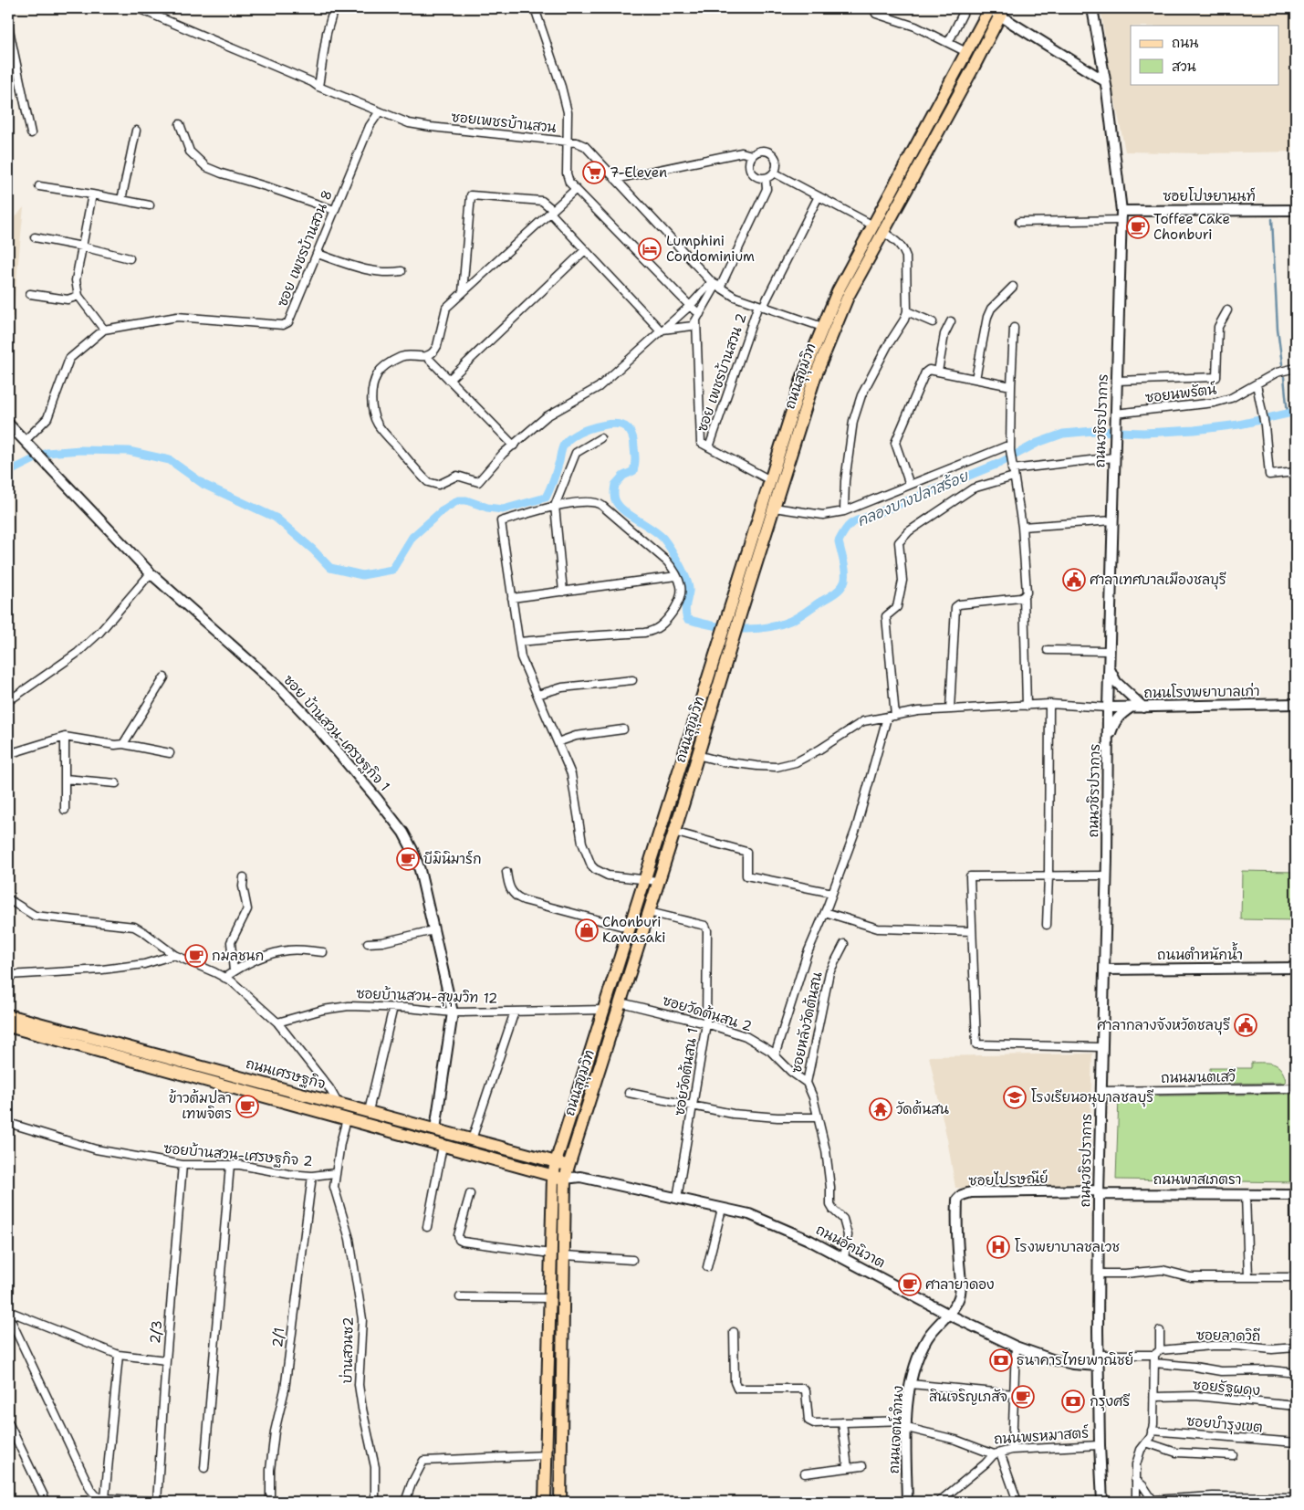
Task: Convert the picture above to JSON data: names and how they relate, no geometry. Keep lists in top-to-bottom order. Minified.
{"streets":{"main road":["ถนนสุขุมวิท","ถนนเศรษฐกิจ"],"street":["ซอยเพชรบ้านสวน","ซอยโปษยานนท์","ซอย เพชรบ้านสวน 8","ซอย เพชรบ้านสวน 2","ซอยนพรัตน์","ถนนวชิรปราการ","ถนนโรงพยาบาลเก่า","ซอย บ้านสวน-เศรษฐกิจ 1","ถนนตำหนักน้ำ","ซอยบ้านสวน-สุขุมวิท 12","ซอยวัดต้นสน 2","ซอยหลังวัดต้นสน","ซอยวัดต้นสน 1","ถนนมนตเสวี","ซอยบ้านสวน-เศรษฐกิจ 2","ซอยไปรษณีย์","ถนนพาสเภตรา","ถนนอัคนิวาต","2/3","ซอยลาดวิถี","2/1","บ่านสวนซ2","ซอยรัฐผดุง","ซอยบำรุงเขต","ถนนเจตน์จำนง","ถนนพรหมาสตร์"]},"crossings":[["ซอยเพชรบ้านสวน","ซอย เพชรบ้านสวน 8"],["ซอยเพชรบ้านสวน","ซอย เพชรบ้านสวน 2"],["ซอยเพชรบ้านสวน","ถนนสุขุมวิท"],["ซอยโปษยานนท์","ถนนวชิรปราการ"],["ซอย เพชรบ้านสวน 8","ซอย บ้านสวน-เศรษฐกิจ 1"],["ถนนสุขุมวิท","ซอยบ้านสวน-สุขุมวิท 12"],["ถนนสุขุมวิท","ซอยวัดต้นสน 2"],["ถนนสุขุมวิท","ซอยวัดต้นสน 1"],["ถนนสุขุมวิท","ถนนเศรษฐกิจ"],["ถนนสุขุมวิท","ถนนอัคนิวาต"],["ซอยนพรัตน์","ถนนวชิรปราการ"],["ถนนวชิรปราการ","ถนนโรงพยาบาลเก่า"],["ถนนวชิรปราการ","ถนนตำหนักน้ำ"],["ถนนวชิรปราการ","ถนนมนตเสวี"],["ถนนวชิรปราการ","ซอยไปรษณีย์"],["ถนนวชิรปราการ","ถนนพาสเภตรา"],["ถนนวชิรปราการ","ถนนอัคนิวาต"],["ถนนวชิรปราการ","ซอยลาดวิถี"],["ถนนวชิรปราการ","ถนนพรหมาสตร์"],["ซอย บ้านสวน-เศรษฐกิจ 1","ซอยบ้านสวน-สุขุมวิท 12"],["ซอย บ้านสวน-เศรษฐกิจ 1","ถนนเศรษฐกิจ"],["ซอยวัดต้นสน 2","ซอยหลังวัดต้นสน"],["ซอยวัดต้นสน 2","ซอยวัดต้นสน 1"],["ซอยวัดต้นสน 1","ถนนอัคนิวาต"],["ถนนเศรษฐกิจ","ถนนอัคนิวาต"],["ซอยบ้านสวน-เศรษฐกิจ 2","2/3"],["ซอยบ้านสวน-เศรษฐกิจ 2","2/1"],["ซอยบ้านสวน-เศรษฐกิจ 2","บ่านสวนซ2"],["ซอยไปรษณีย์","ถนนพาสเภตรา"],["ซอยไปรษณีย์","ถนนอัคนิวาต"],["ซอยไปรษณีย์","ถนนเจตน์จำนง"],["ถนนอัคนิวาต","ถนนเจตน์จำนง"],["ถนนเจตน์จำนง","ถนนพรหมาสตร์"]],"water":["คลองบางปลาสร้อย"],"places":{"supermarket":["7-Eleven"],"cafe":["Toffee Cake Chonburi","บีมินิมาร์ก","กมลชนก","ข้าวต้มปลา เทพจิตร","ศาลายาดอง","สินเจริญเภสัจ"],"hotel":["Lumphini Condominium"],"public building":["ศาลาเทศบาลเมืองชลบุรี","ศาลากลางจังหวัดชลบุรี"],"shop":["Chonburi Kawasaki"],"school or university":["โรงเรียนอนุบาลชลบุรี"],"temple":["วัดต้นสน"],"hospital":["โรงพยาบาลชลเวช"],"bank":["ธนาคารไทยพาณิชย์","กรุงศรี"]},"legend":["ถนน","สวน"]}
